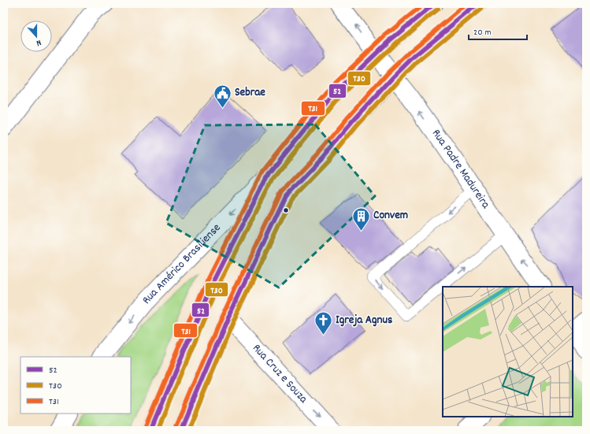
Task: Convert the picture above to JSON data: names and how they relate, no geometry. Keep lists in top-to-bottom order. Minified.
{"streets":{"main road":["Rua Padre Madureira","Rua Américo Brasiliense","Rua Cruz e Souza"]},"one_way":["Rua Padre Madureira","Rua Cruz e Souza"],"places":{"public building":["Sebrae"],"building":["Convem"],"church":["Igreja Agnus"]},"lines":["transit line 52","transit line T31","transit line T30"],"legend":["52","T30","T31"],"scale_bar":"20 m","north":"bottom"}
